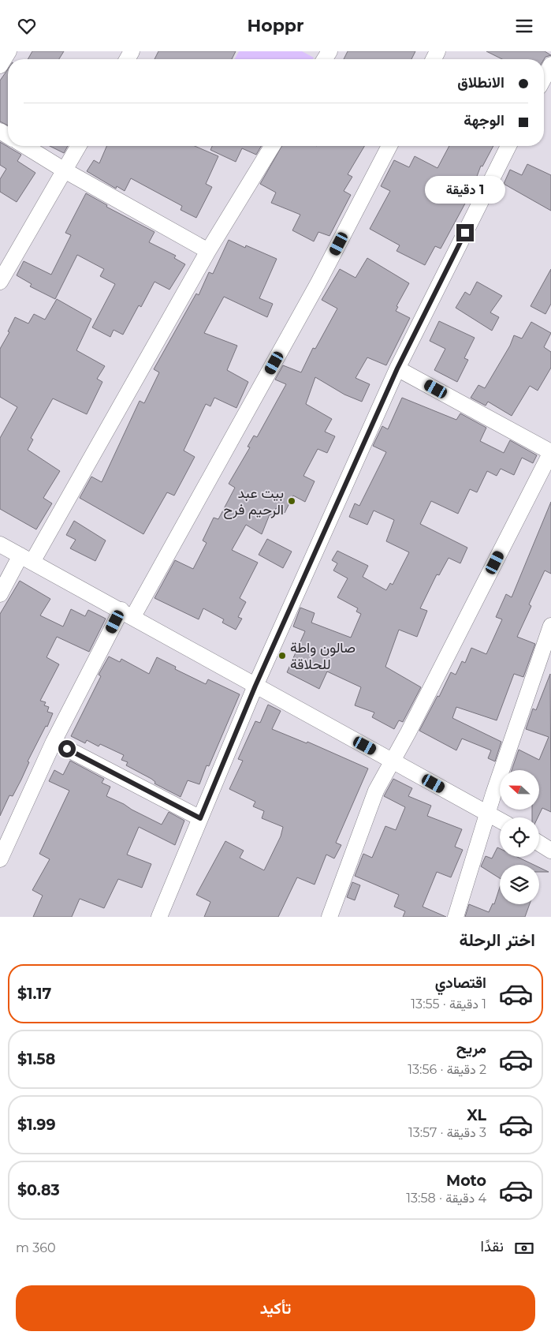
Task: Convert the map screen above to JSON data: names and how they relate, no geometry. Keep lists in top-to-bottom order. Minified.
{"places":["بيت عبد الرحيم فرح","صالون واطة للحلاقة"],"north":"left","page":{"header":"Hoppr","banner":["الانطلاق","الوجهة"],"bubble":"1 دقيقة","heading":"اختر الرحلة","list":[{"name":"اقتصادي","note":"1 دقيقة · 13:55","value":"$1.17"},{"name":"مريح","note":"2 دقيقة · 13:56","value":"$1.58"},{"name":"XL","note":"3 دقيقة · 13:57","value":"$1.99"},{"name":"Moto","note":"4 دقيقة · 13:58","value":"$0.83"}],"pay":["نقدًا","360 m"],"buttons":"تأكيد"}}
